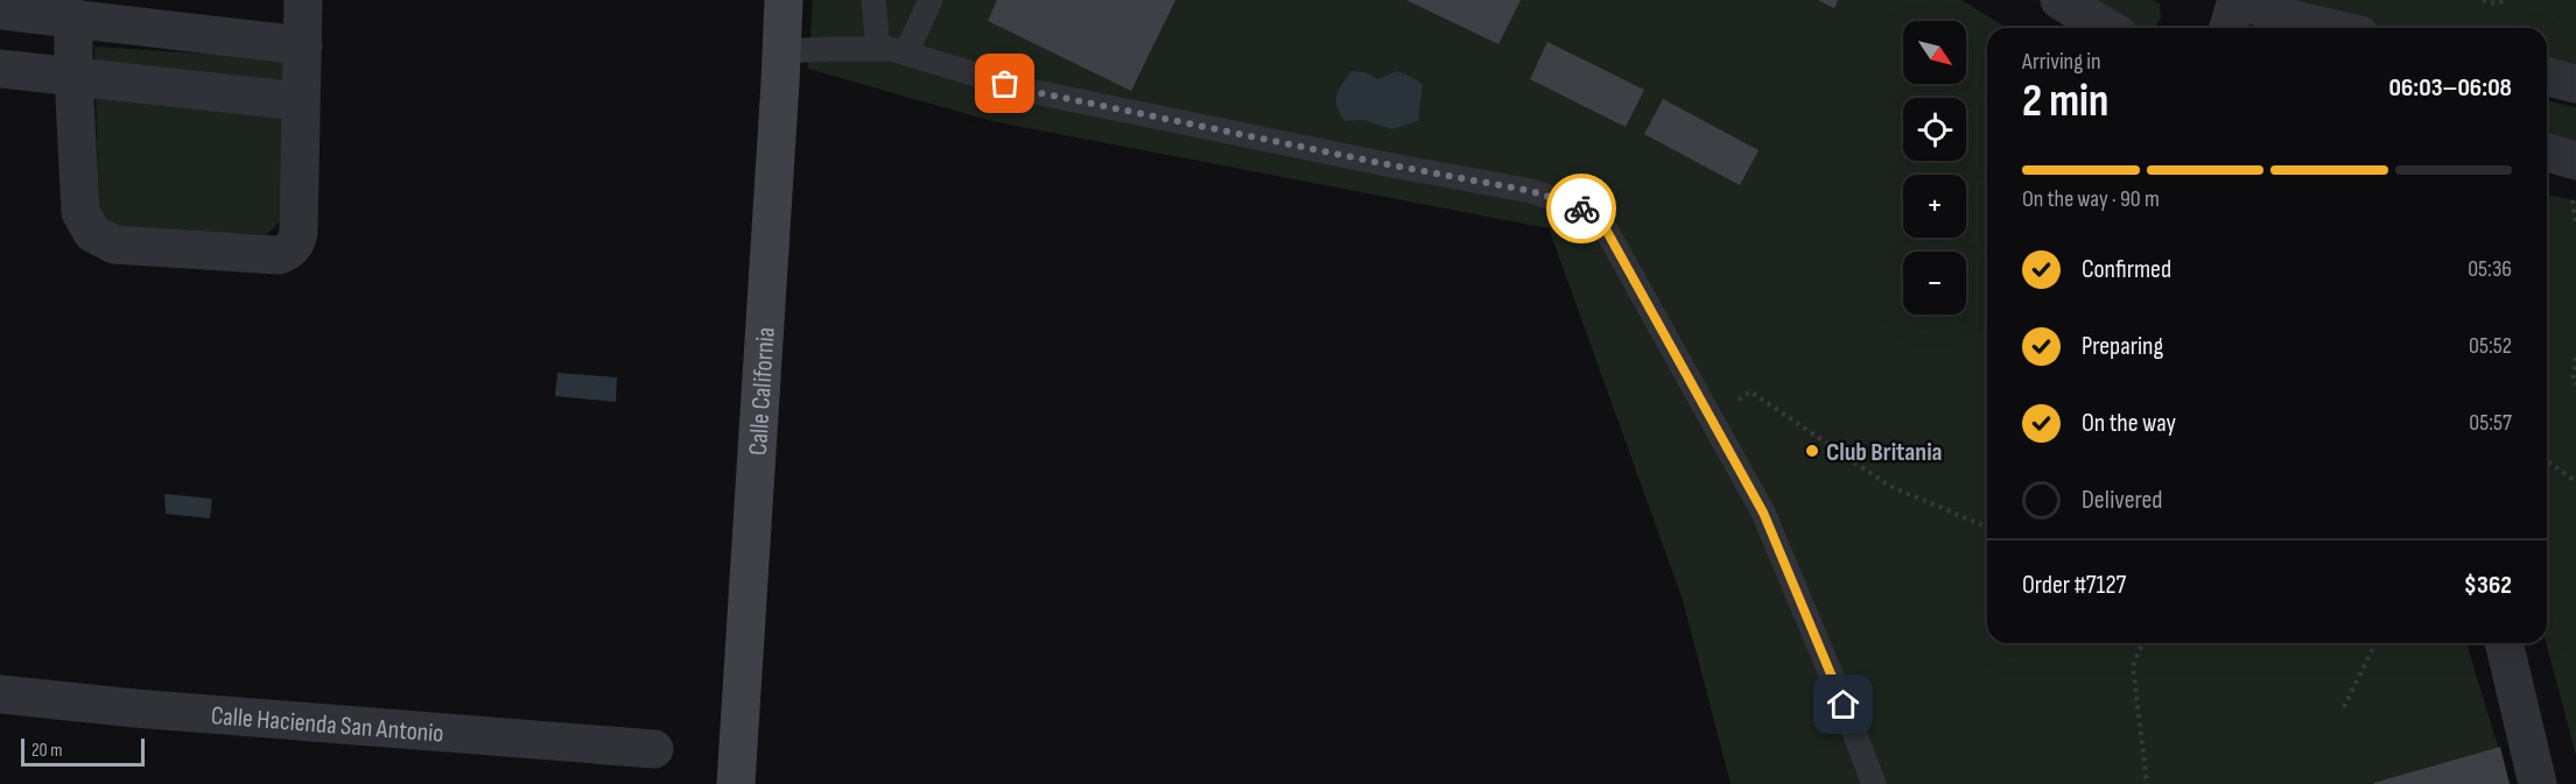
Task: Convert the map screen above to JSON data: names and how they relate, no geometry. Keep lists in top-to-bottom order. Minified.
{"streets":{"main road":["Calle California"],"street":["Calle Hacienda San Antonio"]},"places":["Club Britania"],"scale_bar":"20 m","north":"bottom right","page":{"map_buttons":["+","−"],"heading":["2 min","Arriving in","06:03–06:08"],"panel":["Order #7127","$362"],"bar":"On the way · 90 m","list":[["Confirmed","05:36"],["Preparing","05:52"],["On the way","05:57"],"Delivered"],"scale":"20 m"}}
